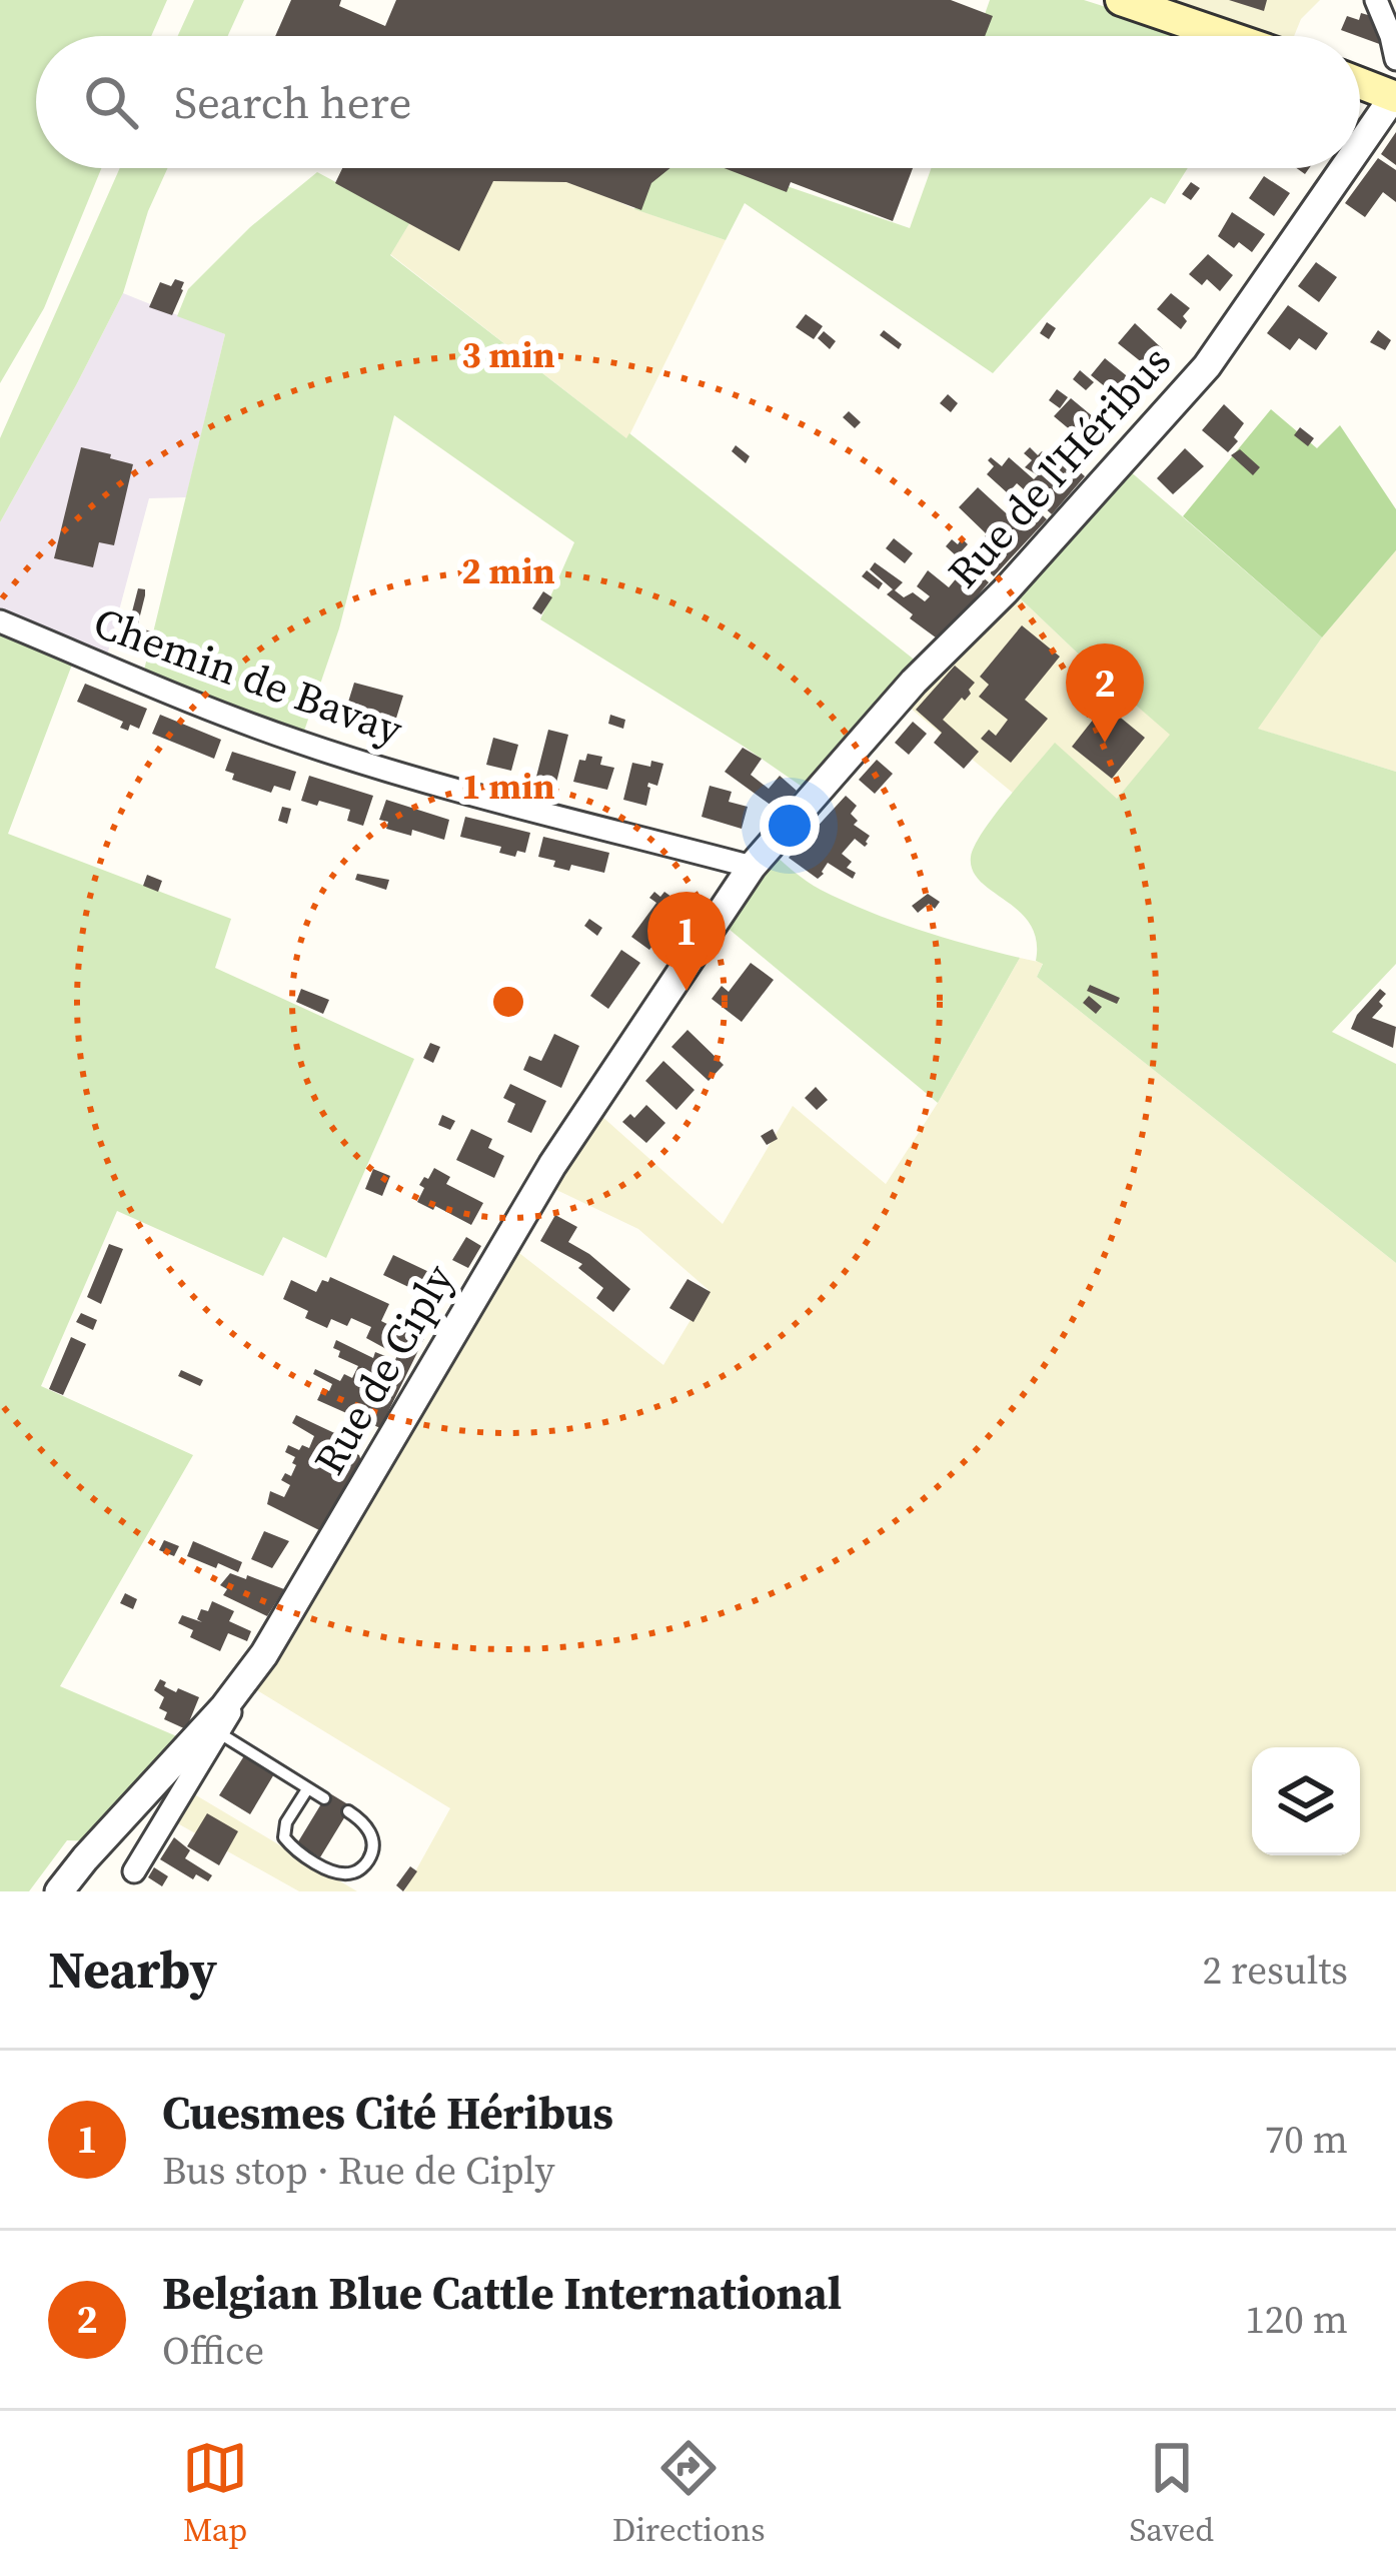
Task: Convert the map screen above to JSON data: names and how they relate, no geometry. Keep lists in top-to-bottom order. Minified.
{"streets":{"street":["Rue de l'Héribus","Chemin de Bavay","Rue de Ciply"]},"crossings":[["Rue de l'Héribus","Chemin de Bavay"],["Rue de l'Héribus","Rue de Ciply"],["Chemin de Bavay","Rue de Ciply"]],"page":{"search":"Search here","pins":["2","1"],"heading":["Nearby","2 results"],"list":[{"mark":"1","name":"Cuesmes Cité Héribus","note":"Bus stop · Rue de Ciply","value":"70 m"},{"mark":"2","name":"Belgian Blue Cattle International","note":"Office","value":"120 m"}],"nav":["Map","Directions","Saved"]},"rings":["3 min","2 min","1 min"]}
